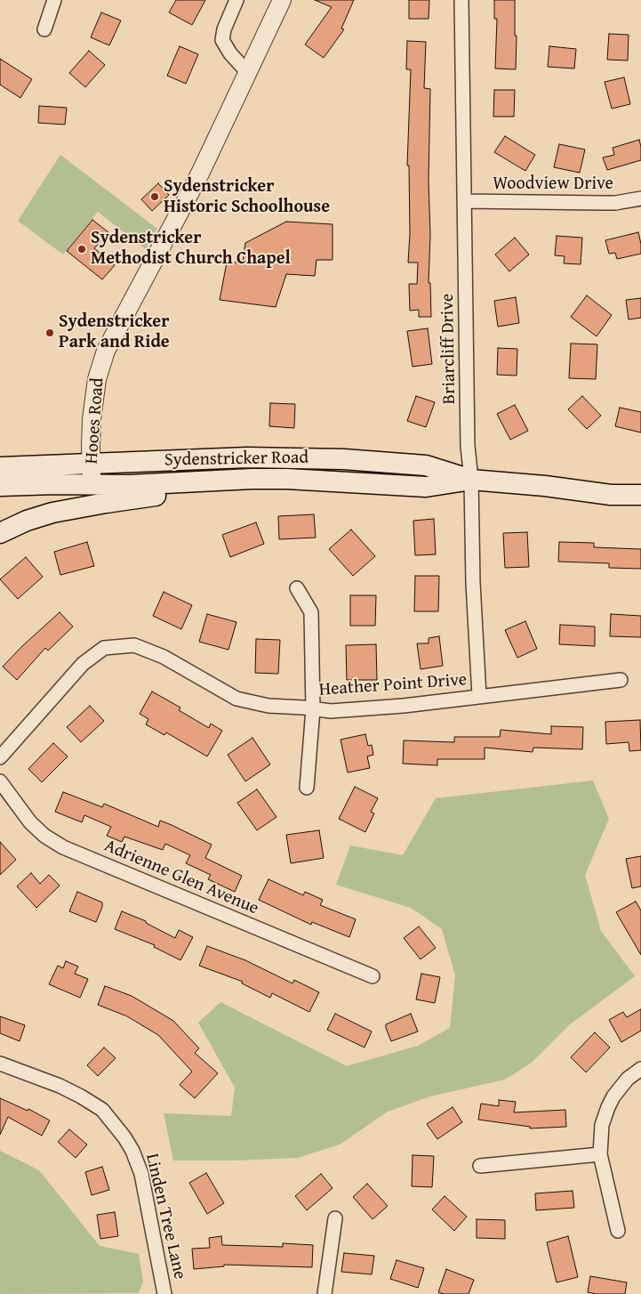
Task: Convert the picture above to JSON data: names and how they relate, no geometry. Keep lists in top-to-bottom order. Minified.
{"streets":{"main road":["Sydenstricker Road"],"street":["Woodview Drive","Briarcliff Drive","Hooes Road","Heather Point Drive","Adrienne Glen Avenue","Linden Tree Lane"]},"crossings":[["Woodview Drive","Briarcliff Drive"],["Briarcliff Drive","Sydenstricker Road"],["Briarcliff Drive","Heather Point Drive"],["Hooes Road","Sydenstricker Road"]],"places":["Sydenstricker Historic Schoolhouse","Sydenstricker Methodist Church Chapel","Sydenstricker Park and Ride"]}
